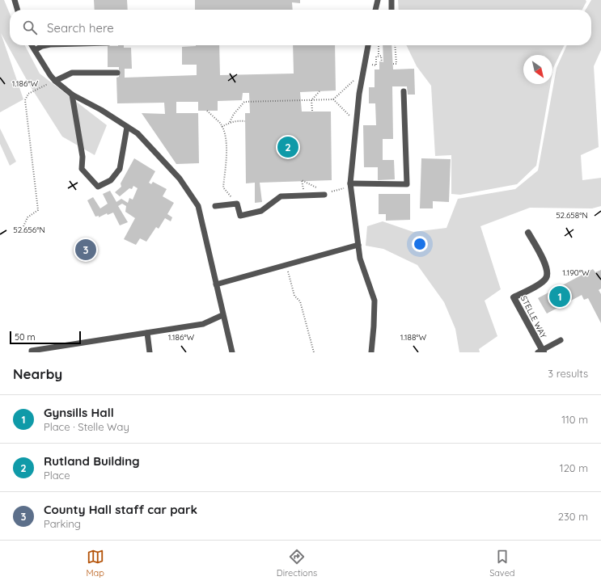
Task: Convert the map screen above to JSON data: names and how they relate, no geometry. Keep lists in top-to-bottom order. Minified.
{"streets":{"street":["STELLE WAY"]},"scale_bar":"50 m","north":"bottom right","page":{"search":"Search here","pins":["2","3","1"],"scale":"50 m","heading":["Nearby","3 results"],"list":[{"mark":"1","name":"Gynsills Hall","note":"Place · Stelle Way","value":"110 m"},{"mark":"2","name":"Rutland Building","note":"Place","value":"120 m"},{"mark":"3","name":"County Hall staff car park","note":"Parking","value":"230 m"}],"nav":["Map","Directions","Saved"]},"coordinates":["1.186°W","52.658°N","52.656°N","1.190°W","1.188°W"]}
